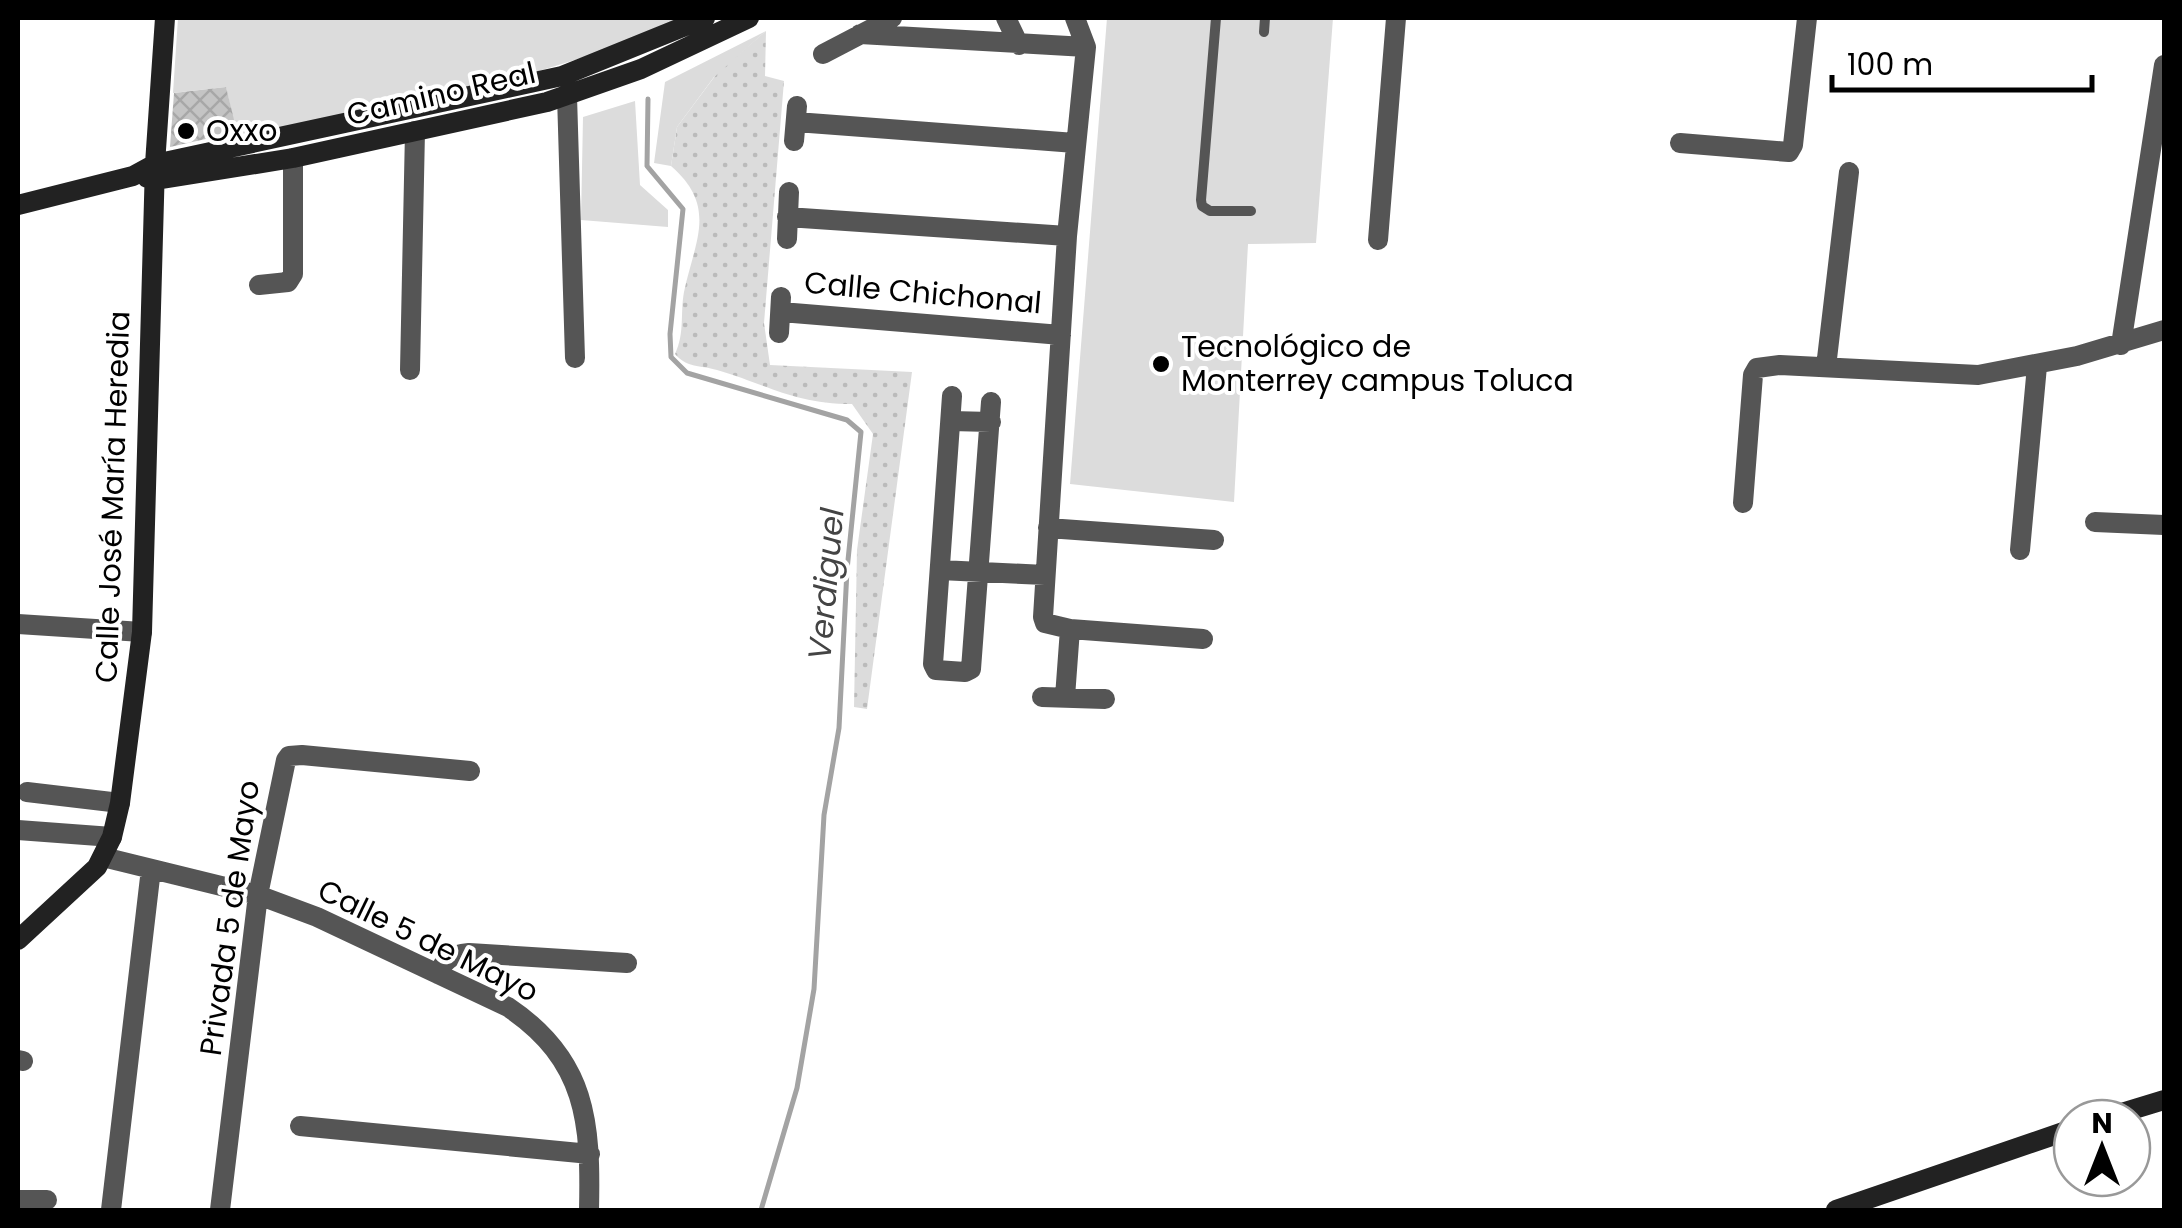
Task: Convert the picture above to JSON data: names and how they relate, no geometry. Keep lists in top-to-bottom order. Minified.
{"streets":{"main road":["Camino Real","Calle José María Heredia"],"street":["Calle Chichonal","Privada 5 de Mayo","Calle 5 de Mayo"]},"crossings":[["Camino Real","Calle José María Heredia"],["Calle José María Heredia","Calle 5 de Mayo"],["Privada 5 de Mayo","Calle 5 de Mayo"]],"water":["Verdiguel"],"places":["Oxxo","Tecnológico de Monterrey campus Toluca"],"scale_bar":"100 m","north":"top"}
